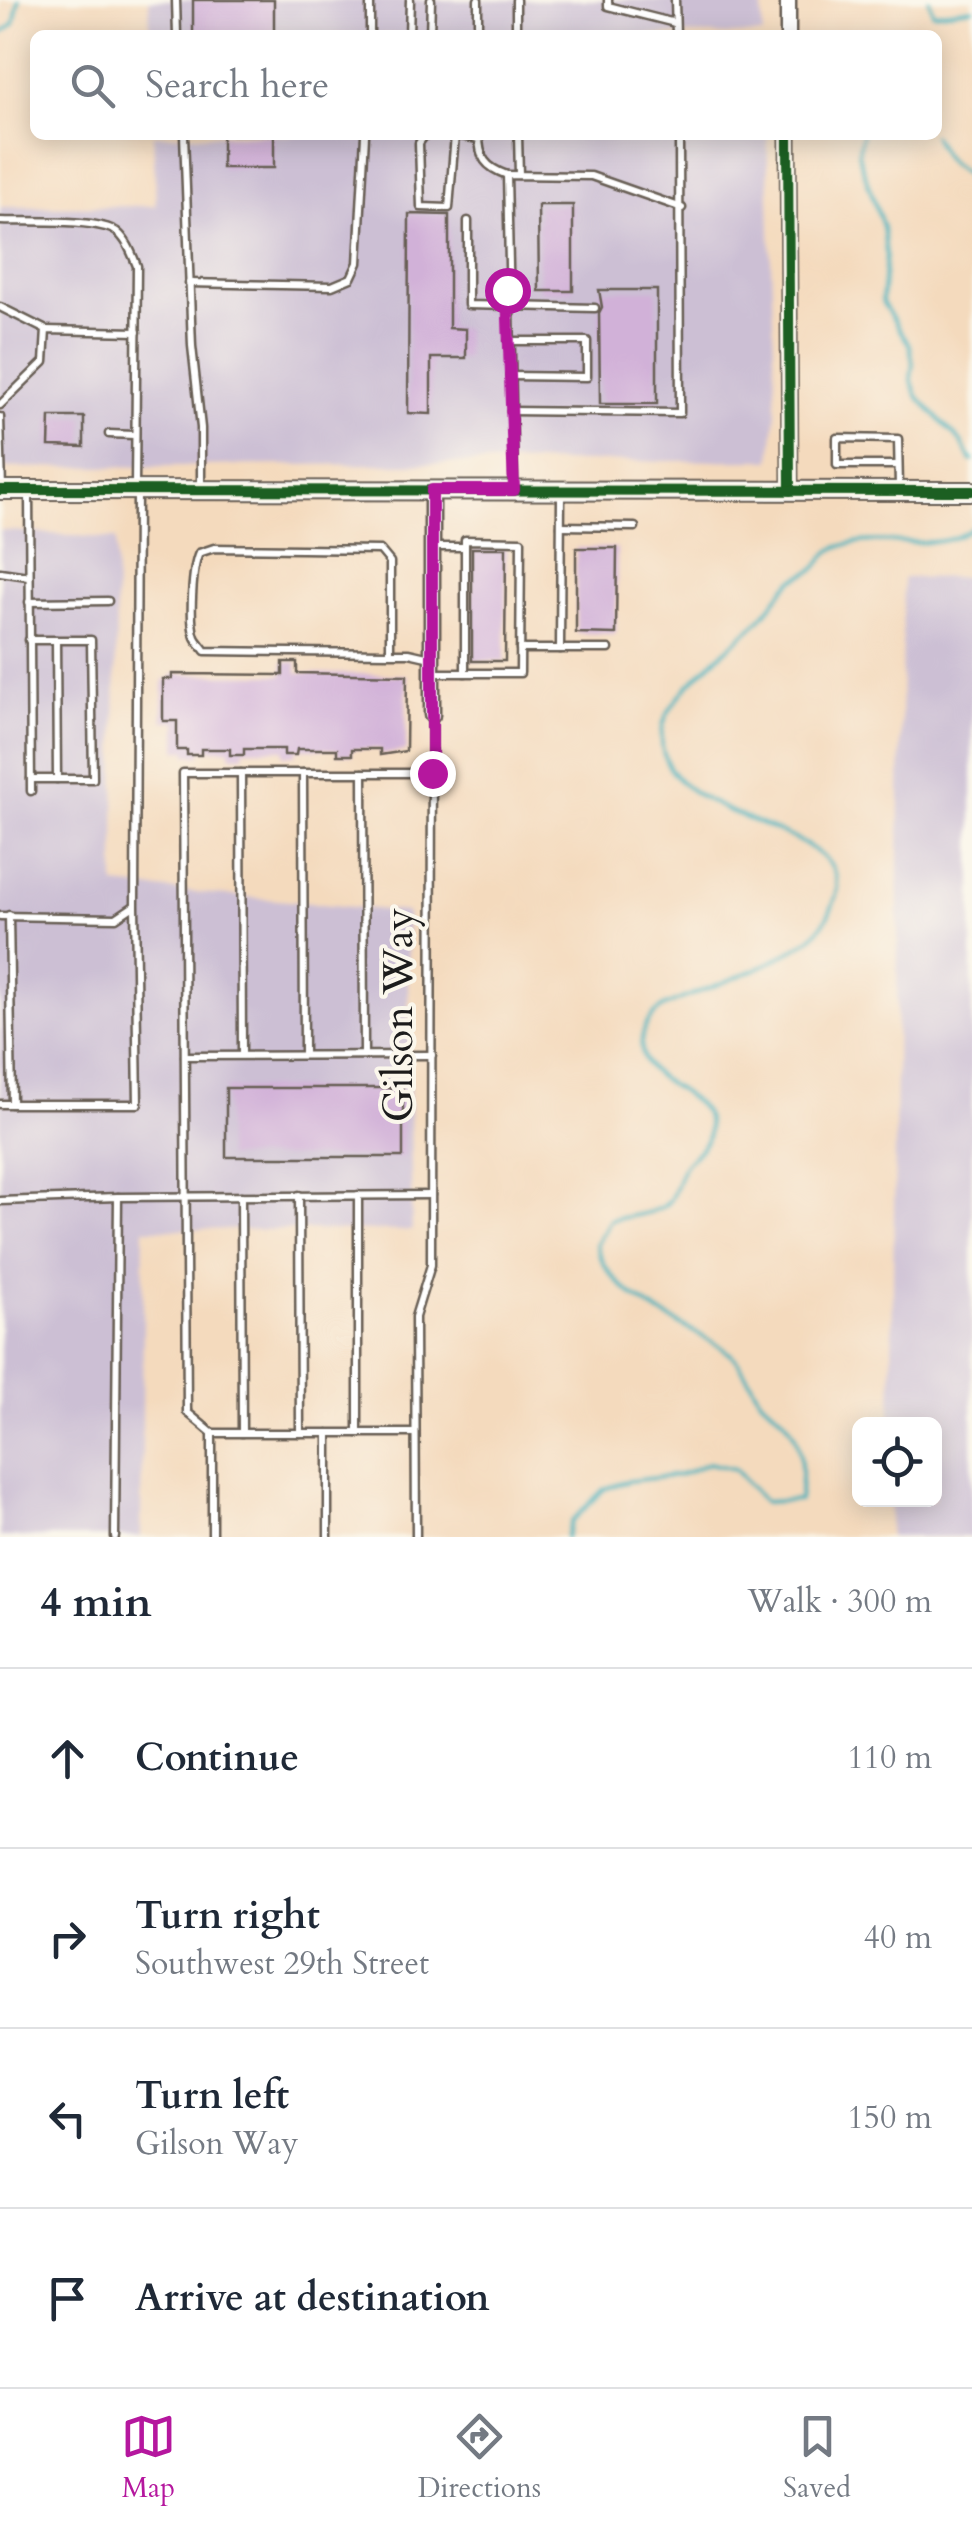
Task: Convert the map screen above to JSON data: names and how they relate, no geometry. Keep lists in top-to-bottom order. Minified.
{"streets":{"street":["Gilson Way"]},"page":{"search":"Search here","heading":["4 min","Walk · 300 m"],"list":[["Continue","110 m"],["Turn right","Southwest 29th Street","40 m"],["Turn left","Gilson Way","150 m"],"Arrive at destination"],"nav":["Map","Directions","Saved"]}}
